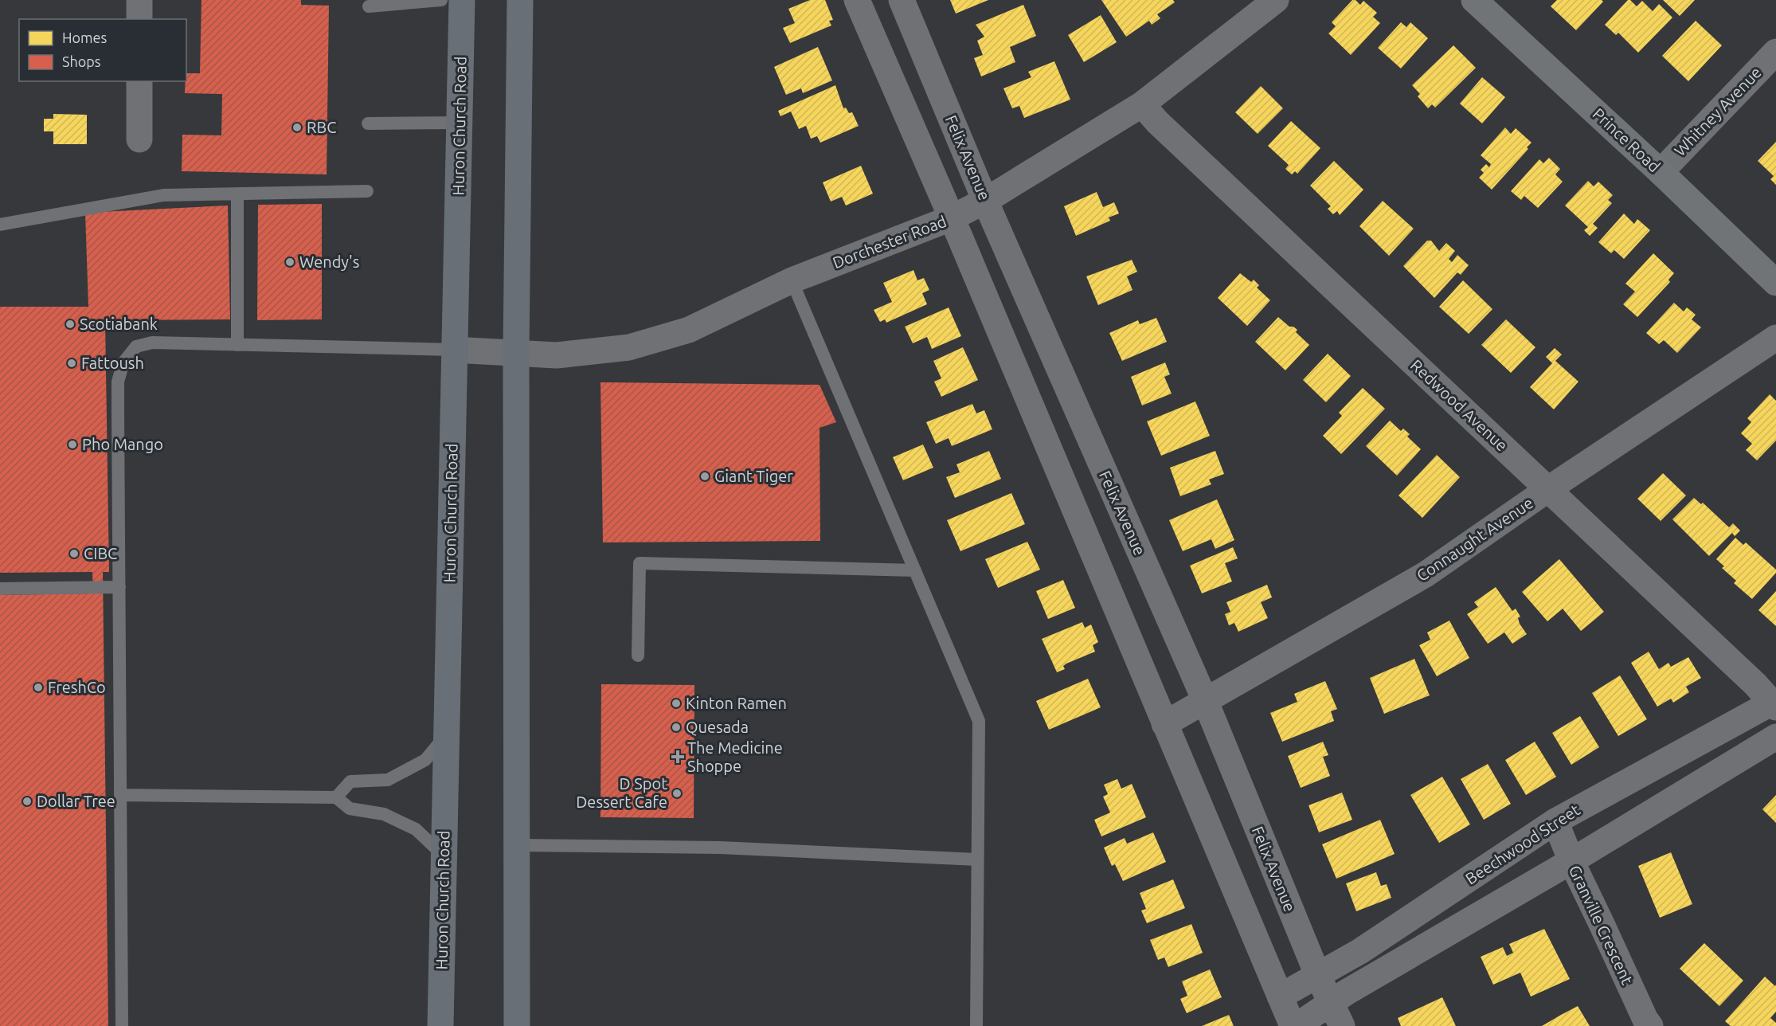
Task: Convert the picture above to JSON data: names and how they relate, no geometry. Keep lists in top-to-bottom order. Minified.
{"streets":{"highway":["Huron Church Road"],"street":["Whitney Avenue","Prince Road","Felix Avenue","Dorchester Road","Redwood Avenue","Connaught Avenue","Beechwood Street","Granville Crescent"]},"crossings":[["Whitney Avenue","Prince Road"],["Huron Church Road","Dorchester Road"],["Felix Avenue","Dorchester Road"],["Felix Avenue","Connaught Avenue"],["Felix Avenue","Beechwood Street"],["Dorchester Road","Redwood Avenue"],["Redwood Avenue","Connaught Avenue"],["Redwood Avenue","Beechwood Street"],["Beechwood Street","Granville Crescent"]],"places":{"other":["RBC","Wendy's","Scotiabank","Fattoush","Pho Mango","Giant Tiger","CIBC","FreshCo","Kinton Ramen","Quesada","D Spot Dessert Cafe","Dollar Tree"],"health":["The Medicine Shoppe"]},"legend":["Homes","Shops"]}
